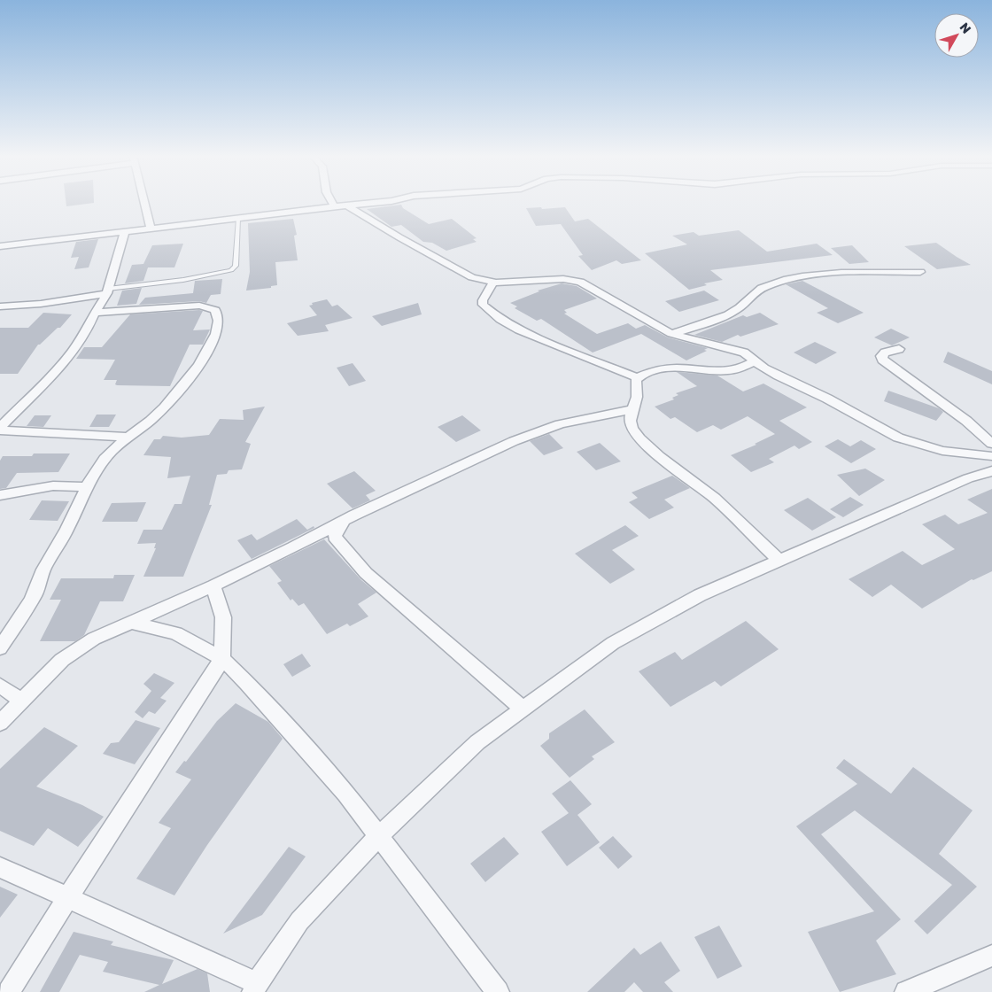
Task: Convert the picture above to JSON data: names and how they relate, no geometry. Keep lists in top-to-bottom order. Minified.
{"north":"top right"}
